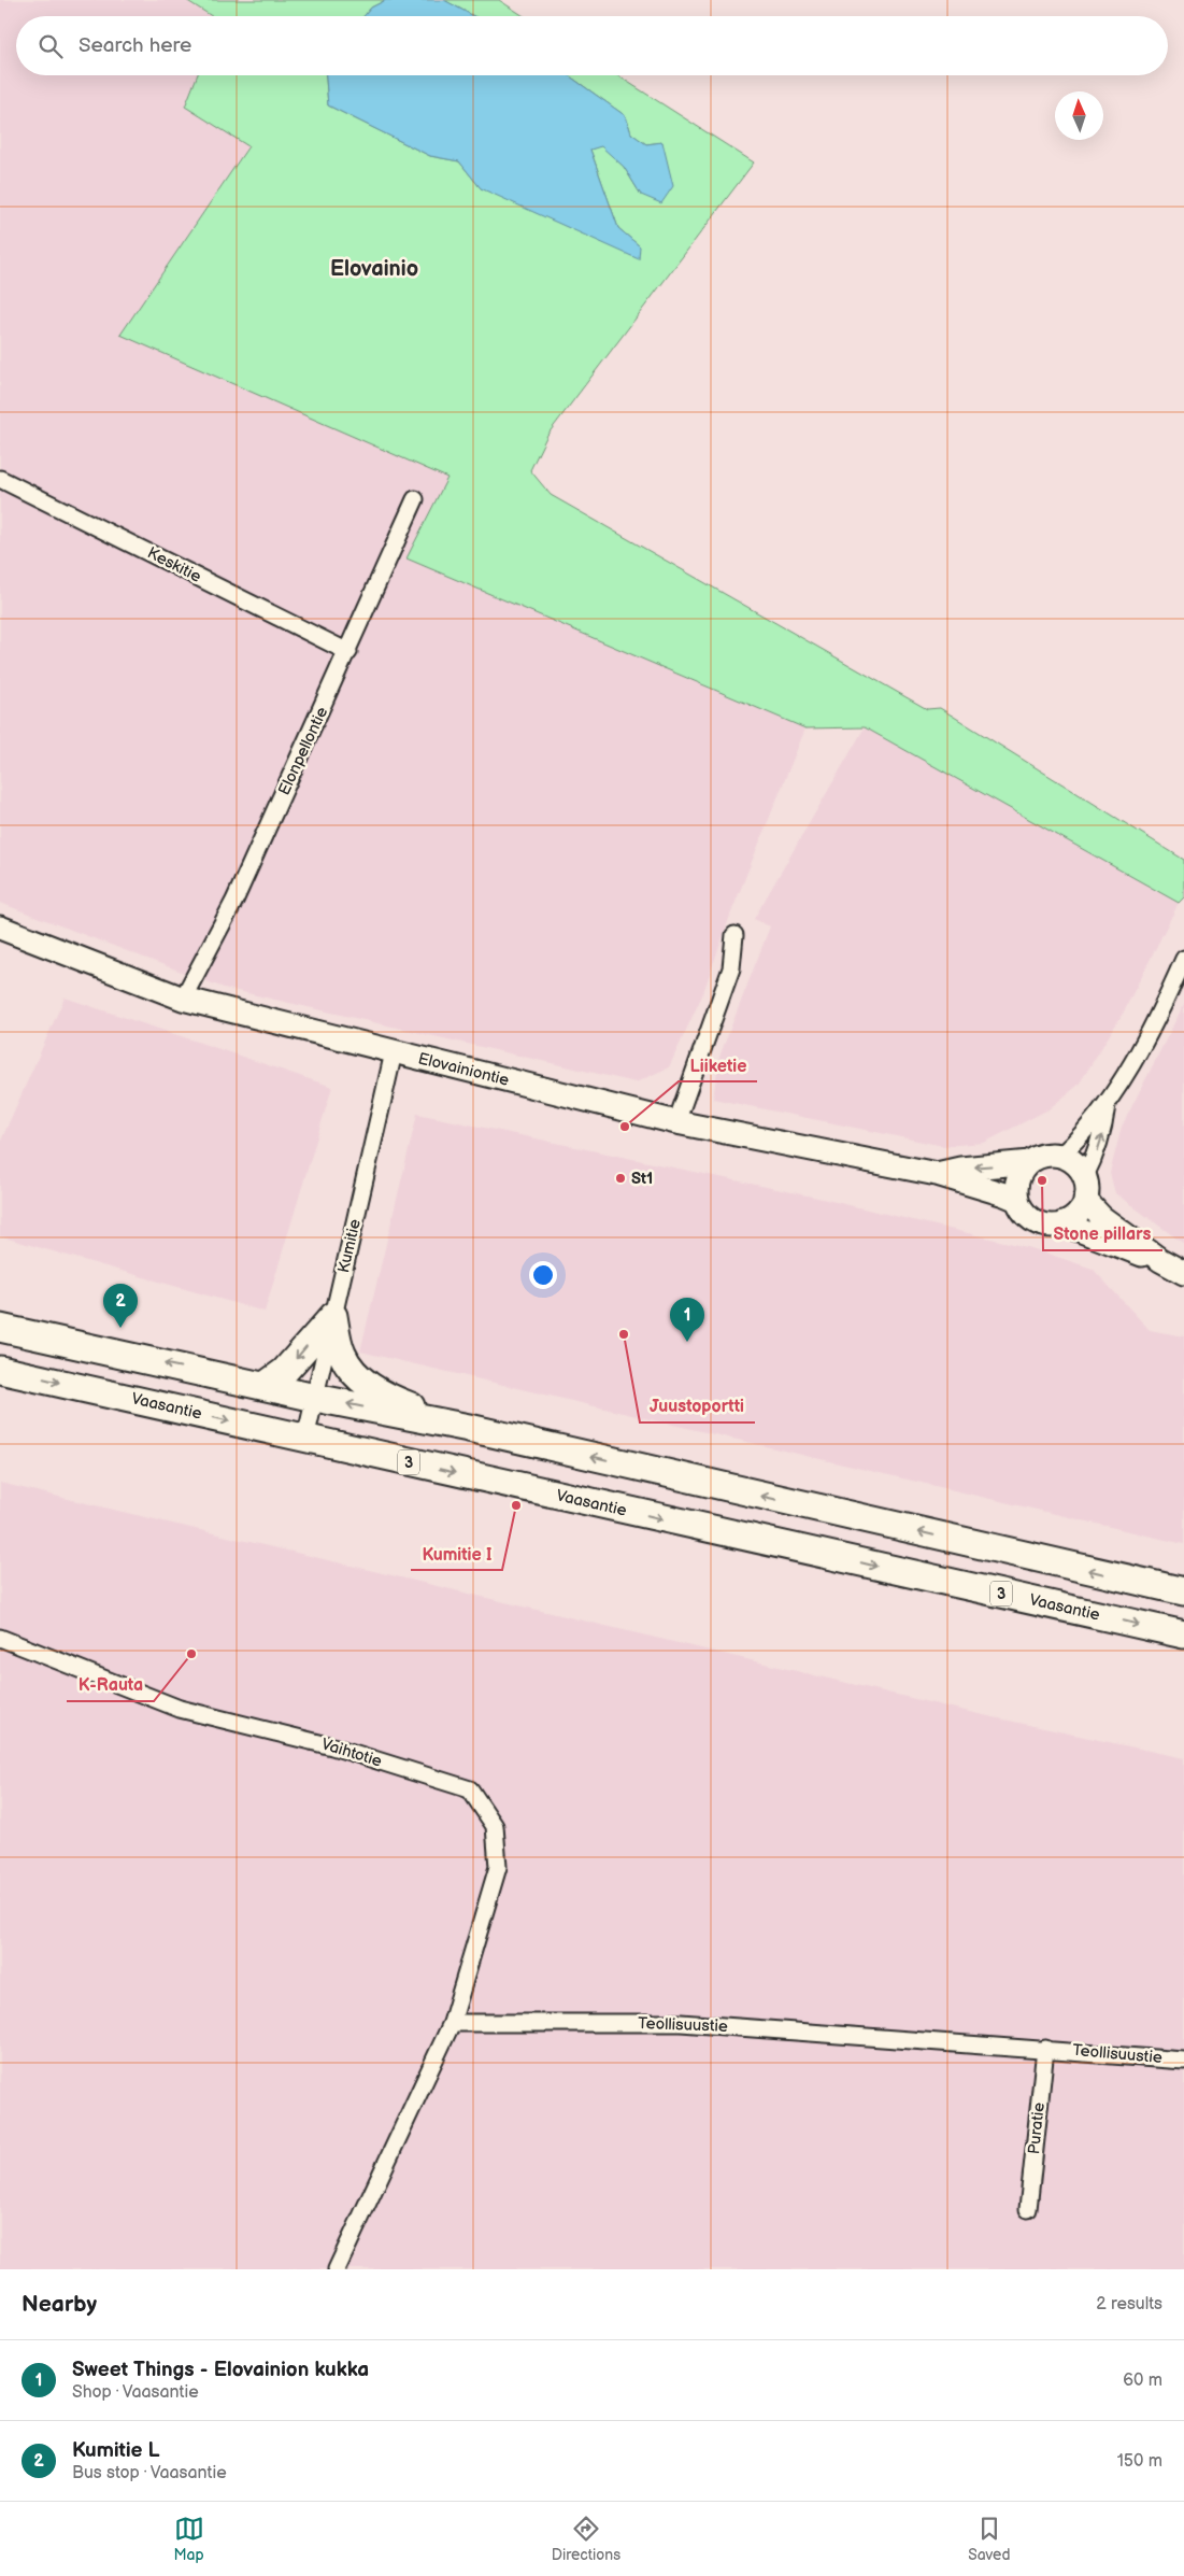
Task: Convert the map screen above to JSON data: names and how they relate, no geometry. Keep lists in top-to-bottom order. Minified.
{"streets":{"highway":["Vaasantie","3"],"main road":["Elovainiontie"],"street":["Keskitie","Elonpellontie","Kumitie","Vaihtotie","Teollisuustie","Puratie"]},"crossings":[["Keskitie","Elonpellontie"],["Elonpellontie","Elovainiontie"],["Elovainiontie","Kumitie"],["Kumitie","Vaasantie"],["Vaihtotie","Teollisuustie"],["Teollisuustie","Puratie"]],"districts":["Elovainio"],"places":["Liiketie","St1","Stone pillars","Juustoportti","Kumitie I","K-Rauta"],"north":"top","page":{"search":"Search here","pins":["2","1"],"heading":["Nearby","2 results"],"list":[{"mark":"1","name":"Sweet Things - Elovainion kukka","note":"Shop · Vaasantie","value":"60 m"},{"mark":"2","name":"Kumitie L","note":"Bus stop · Vaasantie","value":"150 m"}],"nav":["Map","Directions","Saved"]}}
